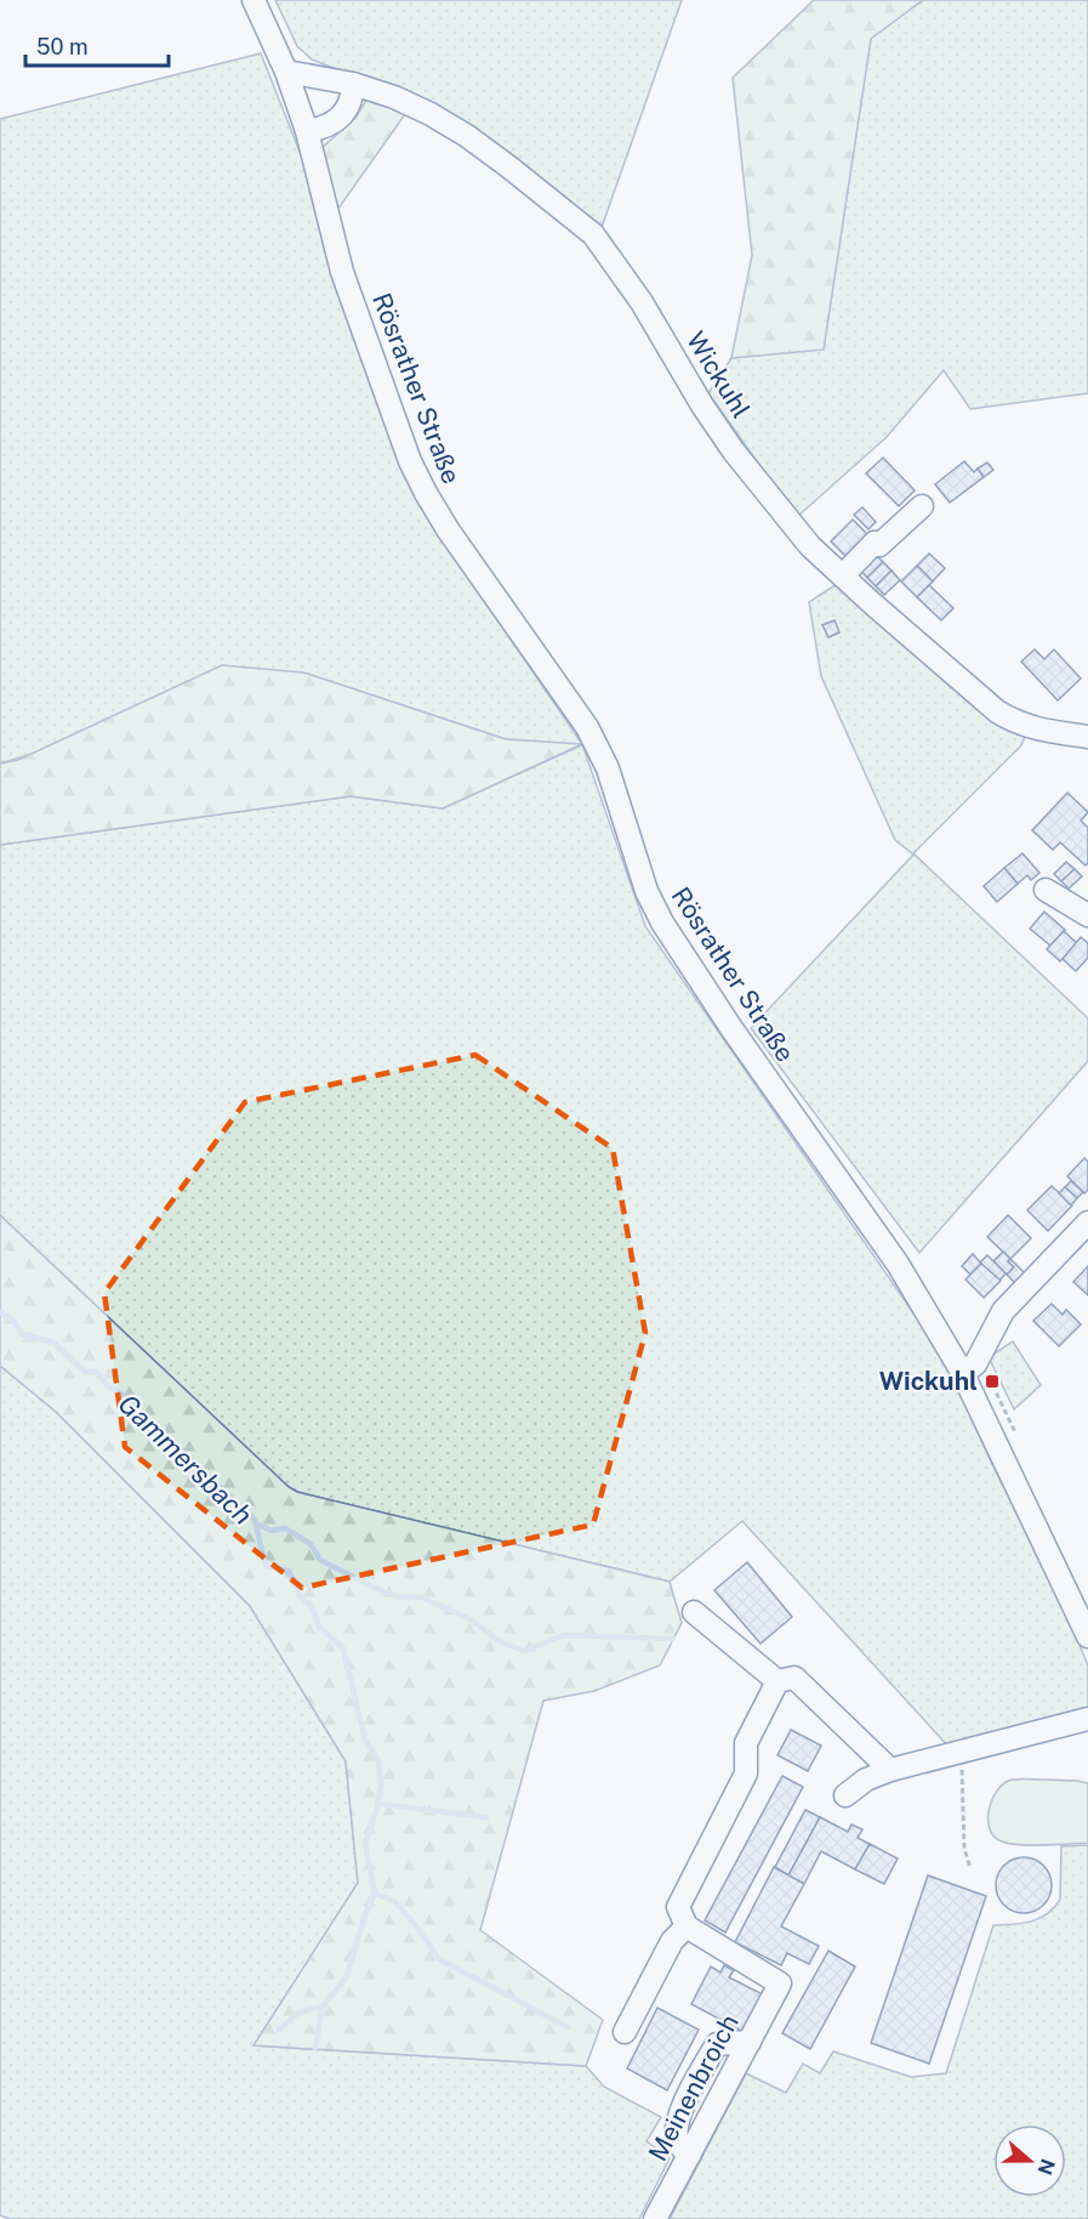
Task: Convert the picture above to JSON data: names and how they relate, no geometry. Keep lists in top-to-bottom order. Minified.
{"streets":{"street":["Wickuhl","Rösrather Straße","Meinenbroich"]},"crossings":[["Wickuhl","Rösrather Straße"]],"water":["Gammersbach"],"places":{"transit":["Wickuhl"]},"scale_bar":"50 m","north":"right"}
